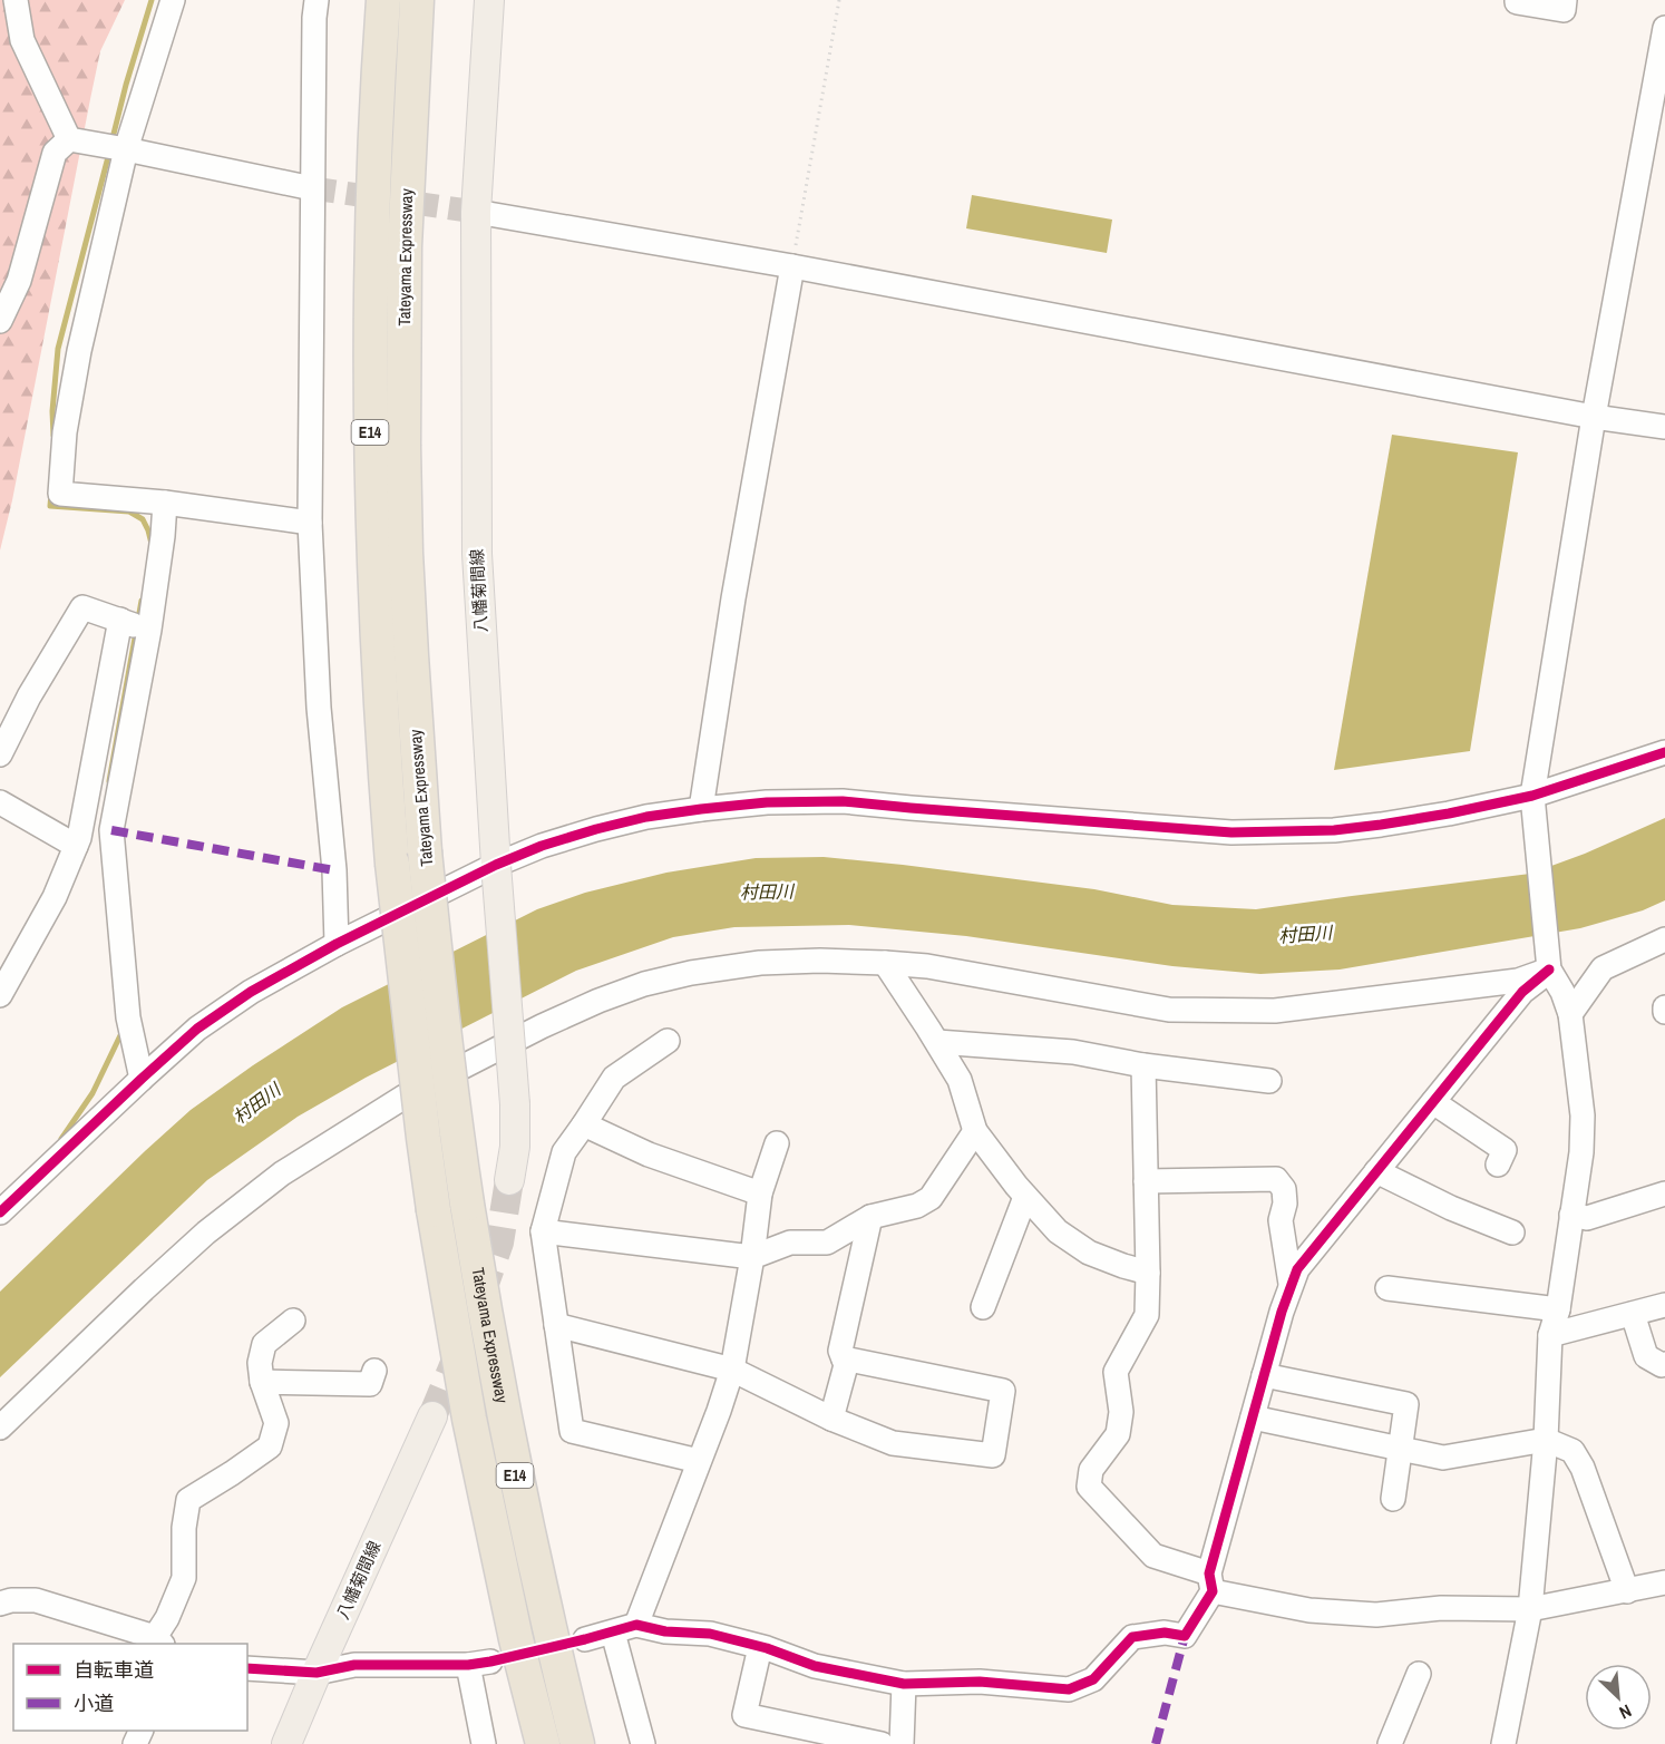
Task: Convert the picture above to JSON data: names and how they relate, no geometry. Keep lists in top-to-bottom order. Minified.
{"streets":{"highway":["Tateyama Expressway","E14"],"main road":["八幡菊間線"]},"water":["村田川"],"legend":["自転車道","小道"],"north":"bottom right"}
